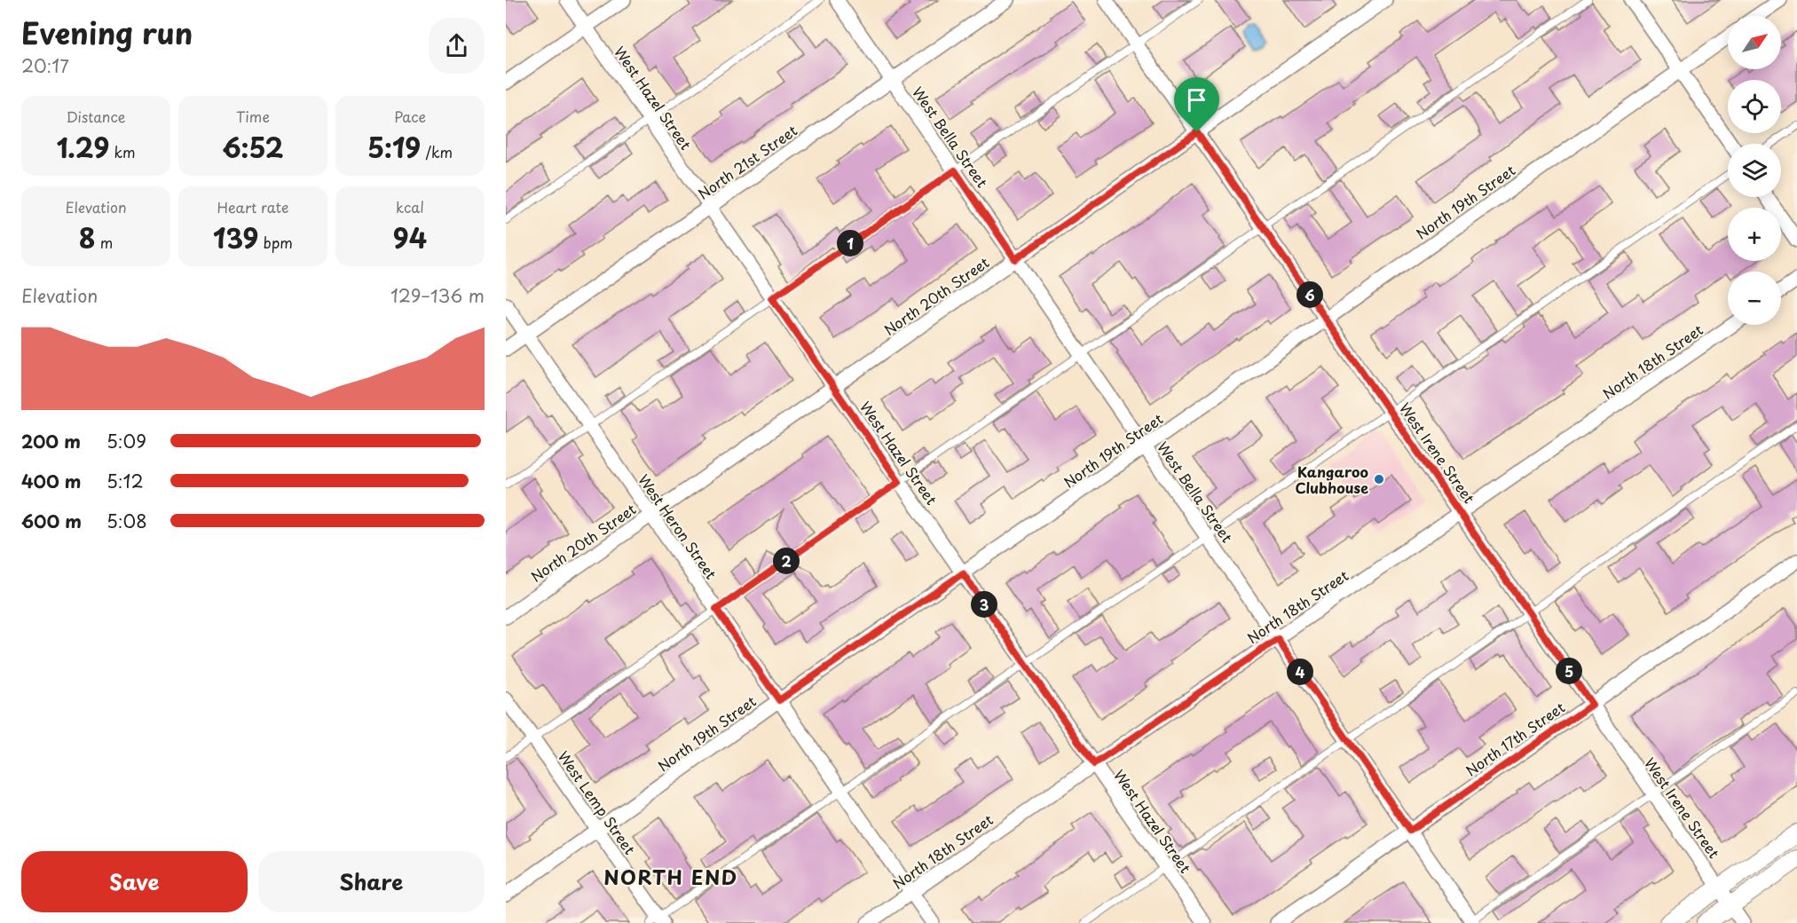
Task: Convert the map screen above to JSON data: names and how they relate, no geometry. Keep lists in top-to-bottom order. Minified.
{"streets":{"street":["West Hazel Street","West Bella Street","North 21st Street","North 19th Street","North 20th Street","North 18th Street","West Irene Street","West Heron Street","North 17th Street","West Lemp Street"]},"crossings":[["West Hazel Street","North 21st Street"],["West Hazel Street","North 19th Street"],["West Hazel Street","North 20th Street"],["West Hazel Street","North 18th Street"],["West Bella Street","North 21st Street"],["West Bella Street","North 19th Street"],["West Bella Street","North 20th Street"],["West Bella Street","North 18th Street"],["West Bella Street","North 17th Street"],["North 21st Street","West Heron Street"],["North 19th Street","West Irene Street"],["North 19th Street","West Heron Street"],["North 19th Street","West Lemp Street"],["North 20th Street","West Irene Street"],["North 20th Street","West Heron Street"],["North 18th Street","West Irene Street"],["North 18th Street","West Heron Street"],["West Irene Street","North 17th Street"]],"districts":["NORTH END"],"places":["Kangaroo Clubhouse"],"north":"top right","page":{"heading":["Evening run","20:17"],"map_buttons":["+","−"],"stats":[["Distance","1.29 km"],["Time","6:52"],["Pace","5:19 /km"],["Elevation","8 m"],["Heart rate","139 bpm"],["kcal","94"]],"pins":["1","6","2","3","5","4"],"chart":["Elevation","129–136 m"],"list":[{"name":"200 m","note":"5:09"},{"name":"400 m","note":"5:12"},{"name":"600 m","note":"5:08"}],"buttons":["Save","Share"]}}
